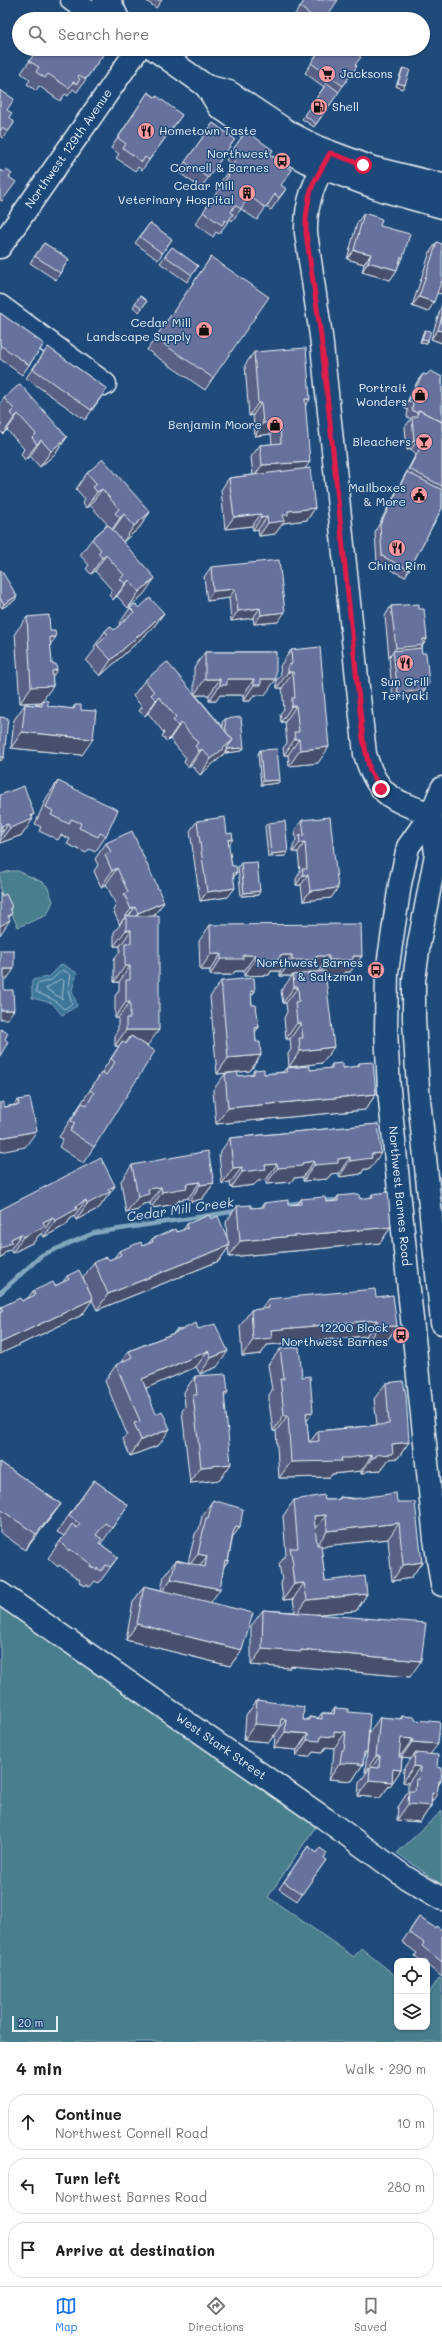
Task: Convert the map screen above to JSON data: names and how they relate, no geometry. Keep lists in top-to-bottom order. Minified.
{"streets":{"main road":["Northwest 129th Avenue","Northwest Barnes Road","West Stark Street"]},"water":["Cedar Mill Creek"],"places":{"supermarket":["Jacksons"],"fuel station":["Shell"],"restaurant":["Hometown Taste","China Rim","Sun Grill Teriyaki"],"bus stop":["Northwest Cornell & Barnes","Northwest Barnes & Saltzman","12200 Block Northwest Barnes"],"building":["Cedar Mill Veterinary Hospital"],"shop":["Cedar Mill Landscape Supply","Portrait Wonders","Benjamin Moore"],"bar":["Bleachers"],"public building":["Mailboxes & More"]},"scale_bar":"20 m","page":{"search":"Search here","scale":"20 m","heading":["4 min","Walk · 290 m"],"list":[["Continue","Northwest Cornell Road","10 m"],["Turn left","Northwest Barnes Road","280 m"],"Arrive at destination"],"nav":["Map","Directions","Saved"]}}
